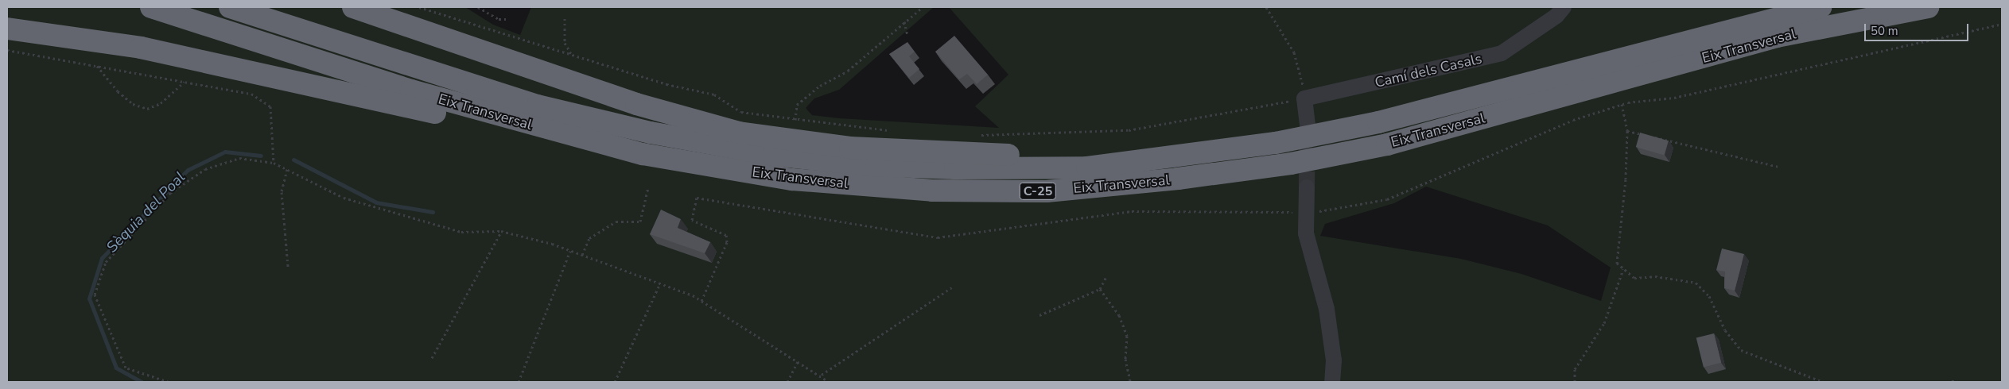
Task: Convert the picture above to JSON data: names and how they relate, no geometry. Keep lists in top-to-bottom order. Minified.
{"streets":{"highway":["Eix Transversal","C-25"],"street":["Camí dels Casals"]},"water":["Sèquia del Poal"],"scale_bar":"50 m"}
